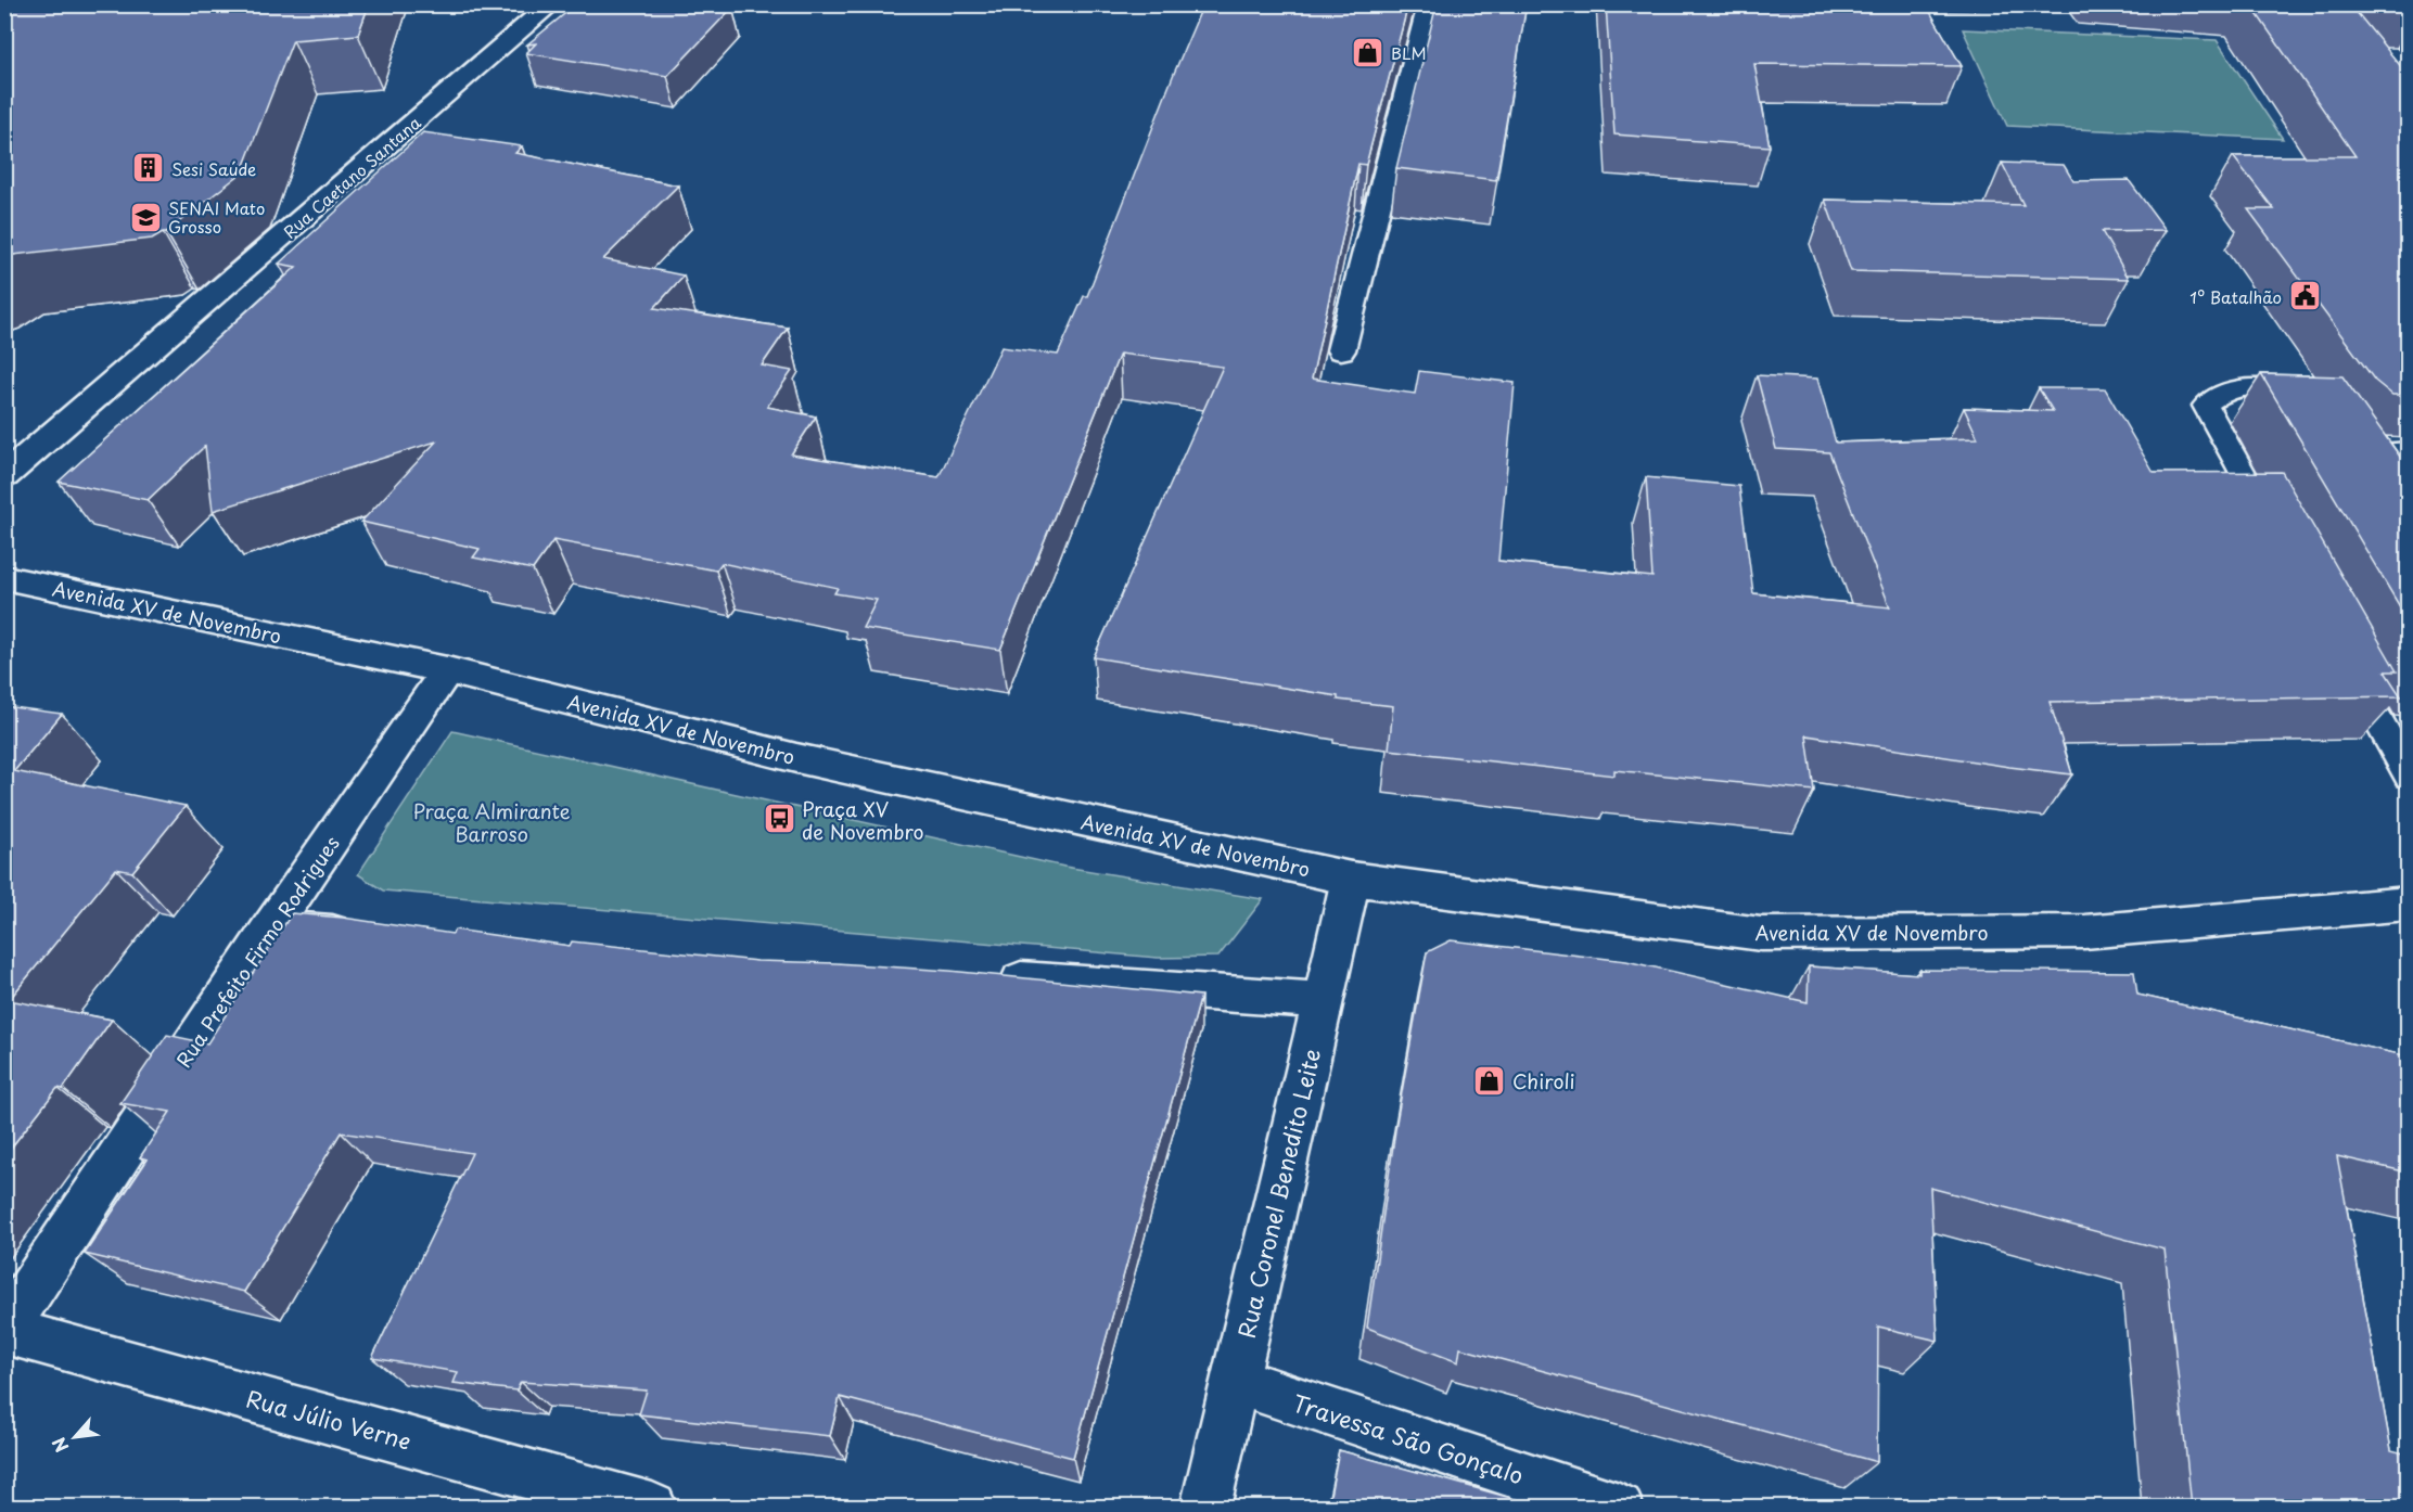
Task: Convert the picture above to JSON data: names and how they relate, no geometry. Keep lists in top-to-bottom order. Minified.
{"streets":{"street":["Rua Caetano Santana","Avenida XV de Novembro","Rua Prefeito Firmo Rodrigues","Rua Coronel Benedito Leite","Rua Júlio Verne","Travessa São Gonçalo"]},"crossings":[["Avenida XV de Novembro","Rua Prefeito Firmo Rodrigues"],["Avenida XV de Novembro","Rua Coronel Benedito Leite"],["Rua Prefeito Firmo Rodrigues","Rua Júlio Verne"],["Rua Coronel Benedito Leite","Travessa São Gonçalo"]],"parks":["Praça Almirante Barroso"],"places":{"shop":["BLM","Chiroli"],"building":["Sesi Saúde"],"school or university":["SENAI Mato Grosso"],"public building":["1º Batalhão"],"bus stop":["Praça XV de Novembro"]},"north":"bottom left"}
